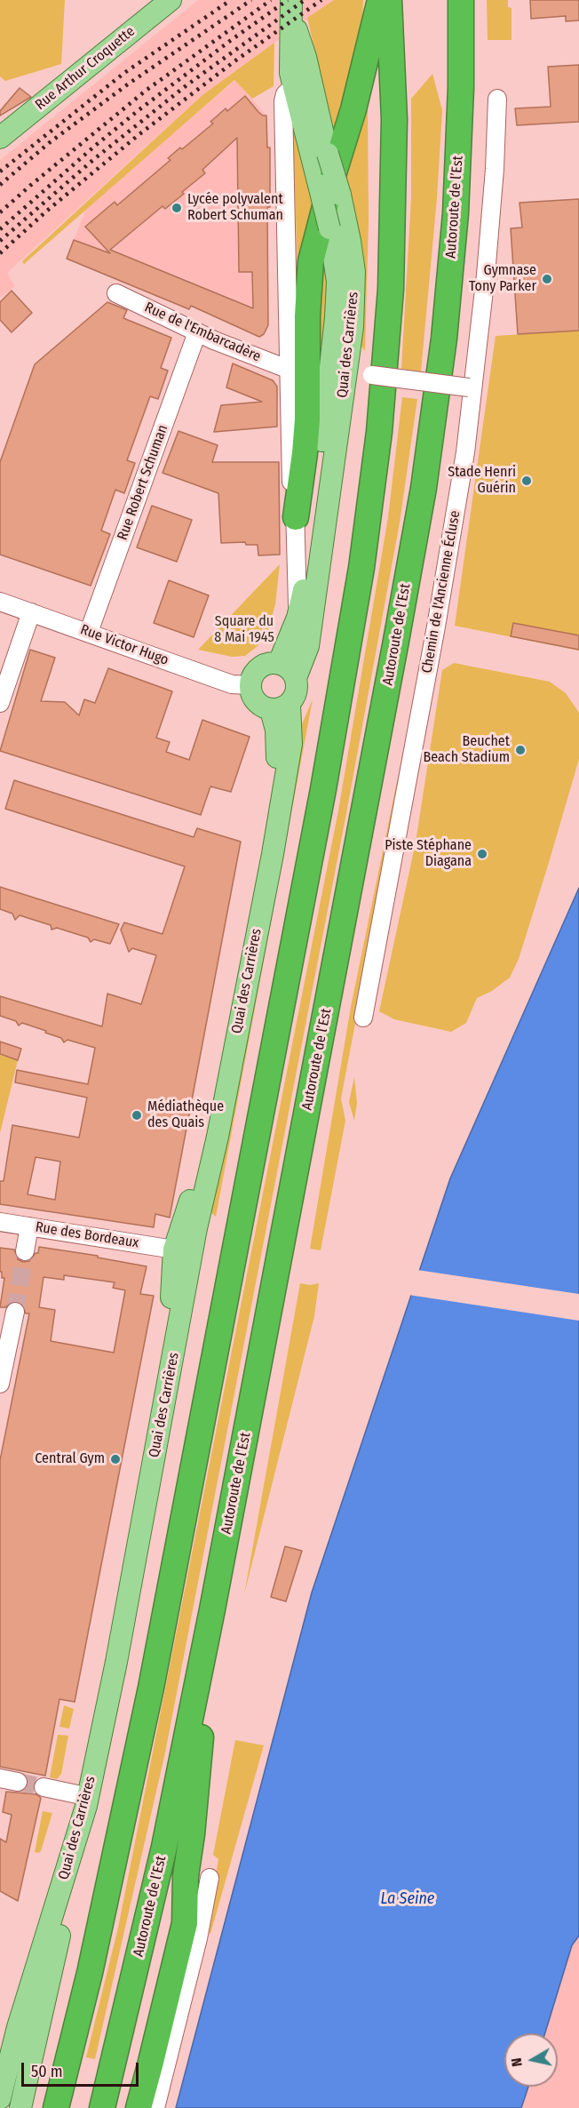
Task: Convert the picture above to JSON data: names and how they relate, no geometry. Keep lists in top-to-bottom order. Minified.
{"streets":{"highway":["Autoroute de l’Est"],"main road":["Rue Arthur Croquette","Quai des Carrières"],"street":["Rue de l'Embarcadère","Rue Robert Schuman","Chemin de l'Ancienne Écluse","Rue Victor Hugo","Rue des Bordeaux"]},"crossings":[["Rue de l'Embarcadère","Quai des Carrières"],["Rue de l'Embarcadère","Rue Robert Schuman"],["Quai des Carrières","Rue Victor Hugo"],["Quai des Carrières","Rue des Bordeaux"],["Rue Robert Schuman","Rue Victor Hugo"]],"water":["La Seine"],"parks":["Square du 8 Mai 1945"],"places":["Lycée polyvalent Robert Schuman","Gymnase Tony Parker","Stade Henri Guérin","Beuchet Beach Stadium","Piste Stéphane Diagana","Médiathèque des Quais","Central Gym"],"scale_bar":"50 m","north":"left"}
